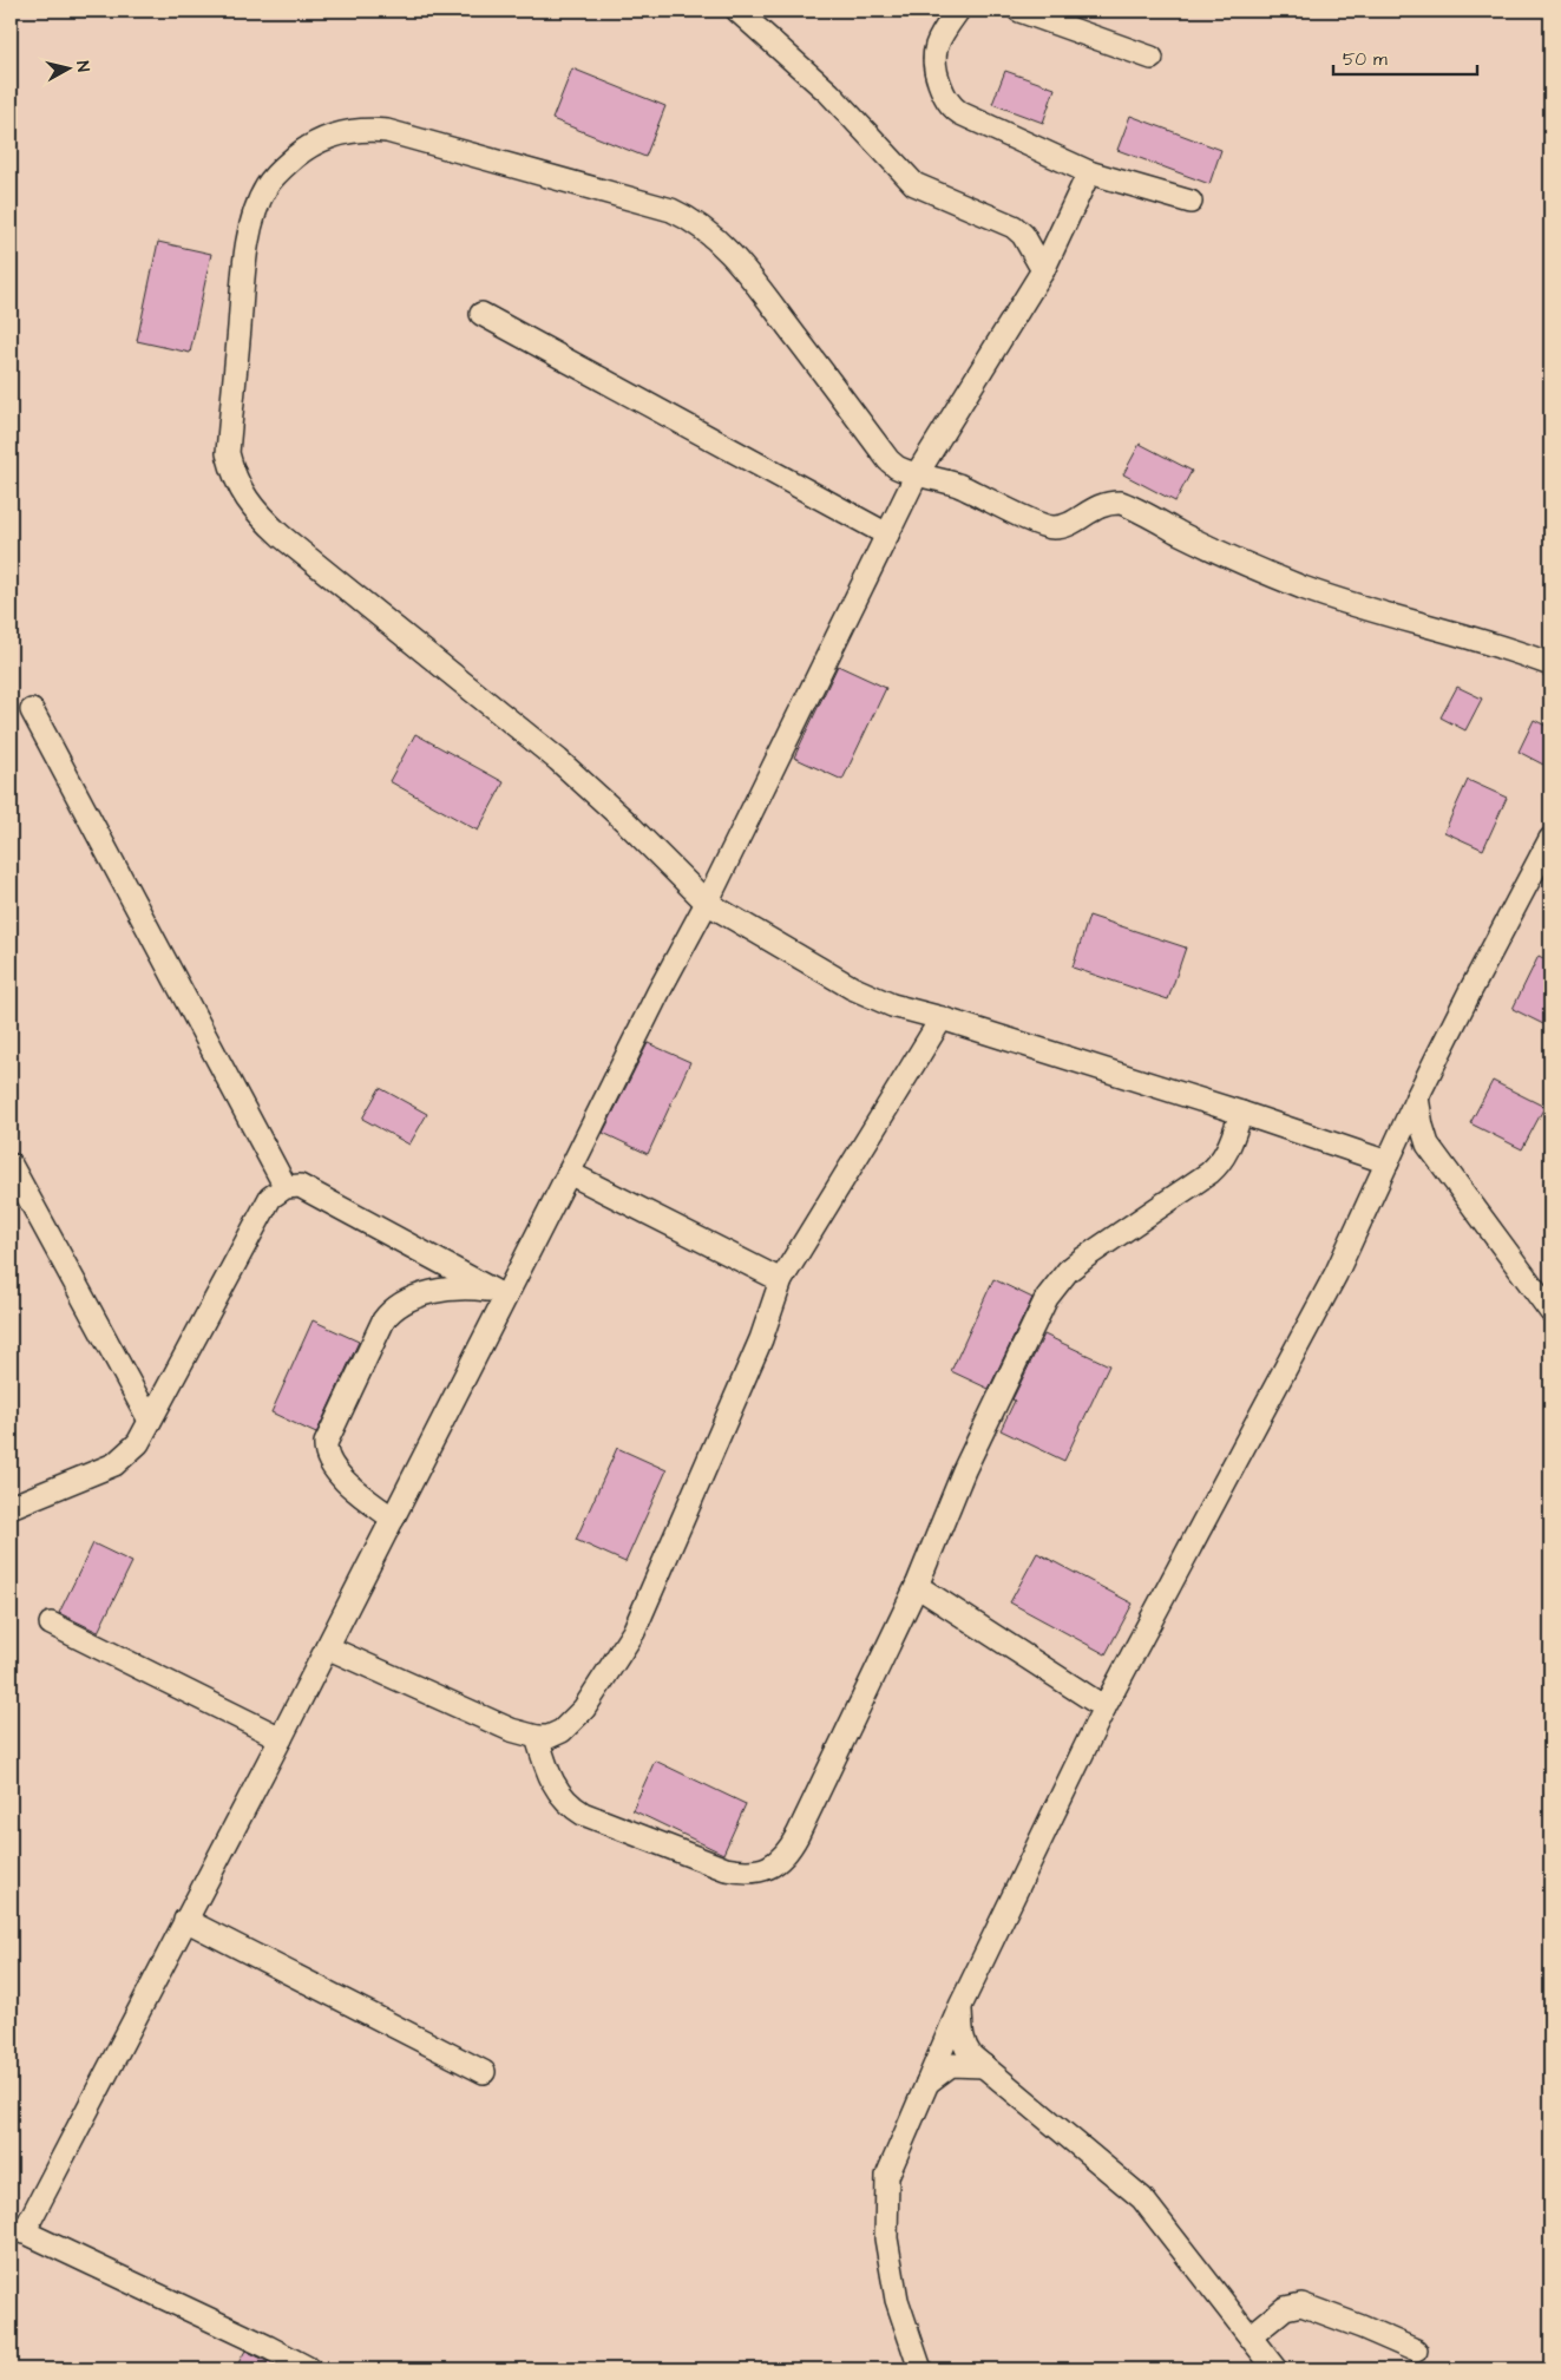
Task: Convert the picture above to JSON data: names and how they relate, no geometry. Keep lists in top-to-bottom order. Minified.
{"scale_bar":"50 m","north":"right"}
